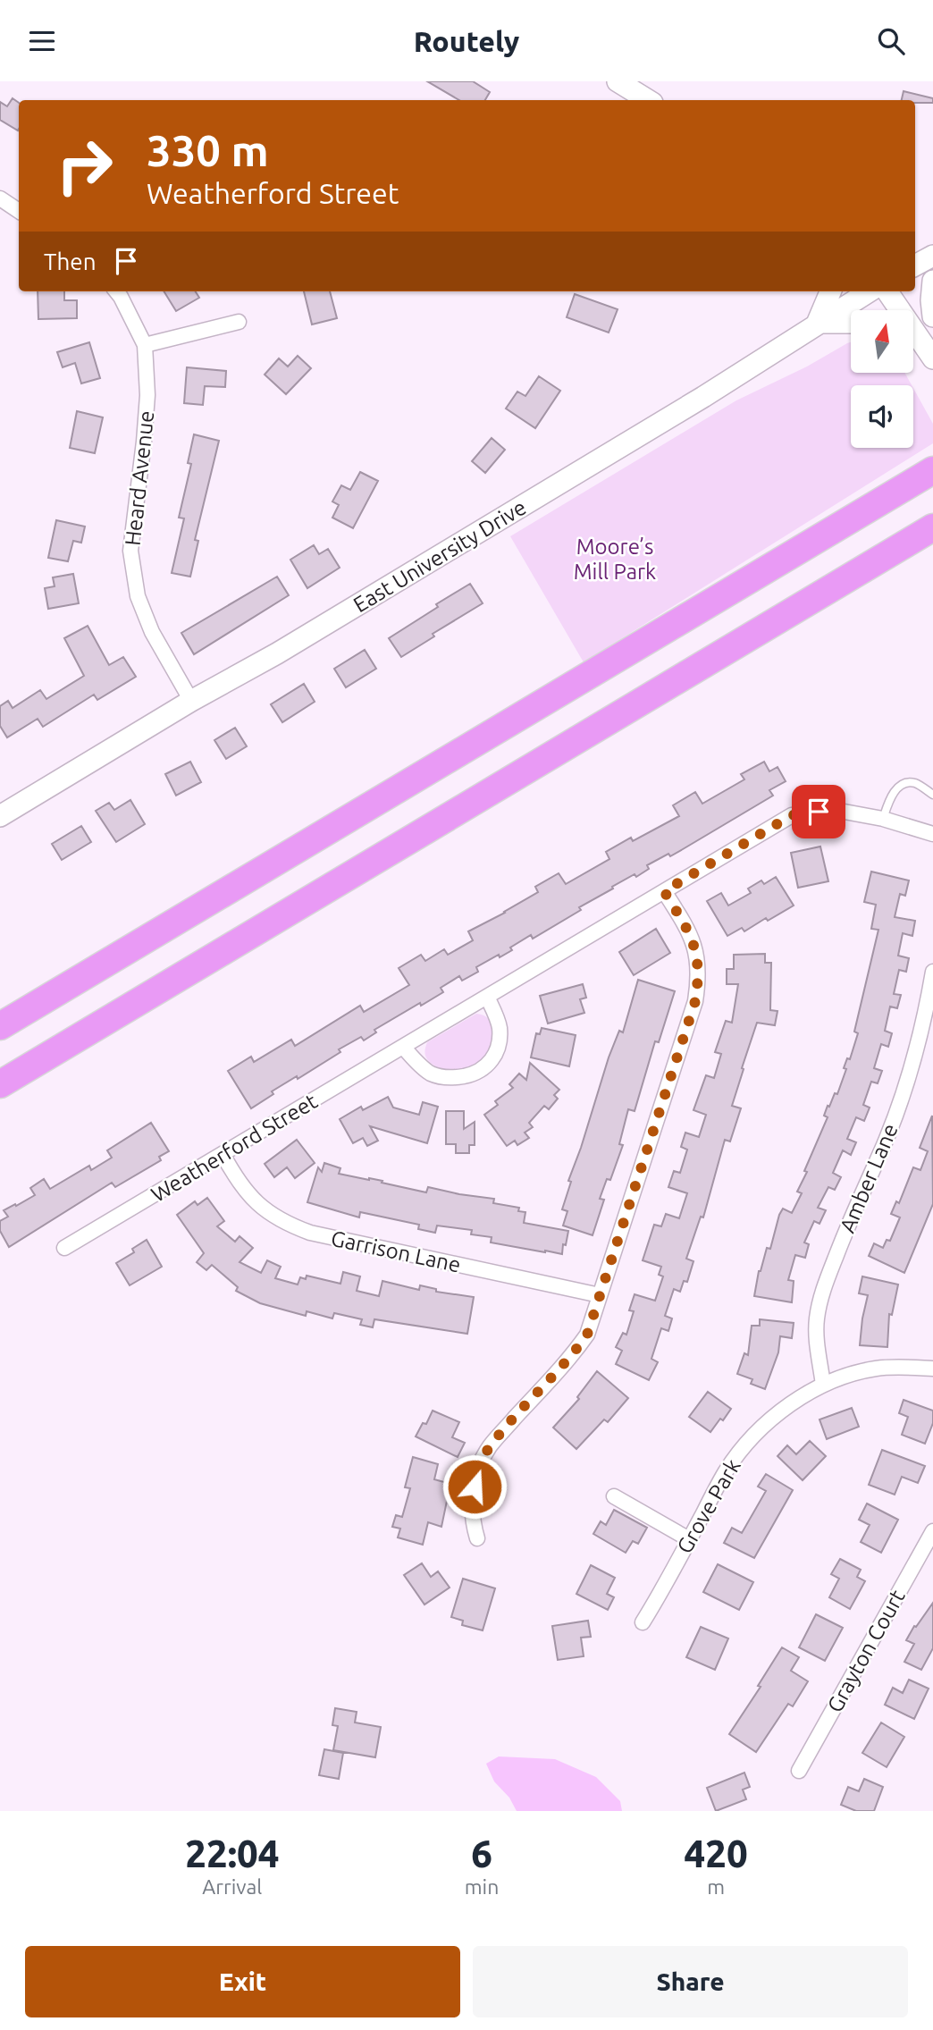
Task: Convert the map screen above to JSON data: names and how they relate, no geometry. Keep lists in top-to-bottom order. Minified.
{"streets":{"main road":["East University Drive"],"street":["Heard Avenue","Weatherford Street","Amber Lane","Garrison Lane","Grove Park","Grayton Court"]},"crossings":[["Heard Avenue","East University Drive"],["Weatherford Street","Garrison Lane"],["Amber Lane","Grove Park"]],"parks":["Moore’s Mill Park"],"north":"top","page":{"header":"Routely","turn":["330 m","Weatherford Street"],"then":"Then","eta":["22:04","Arrival","6","min","420","m"],"buttons":["Exit","Share"]}}
